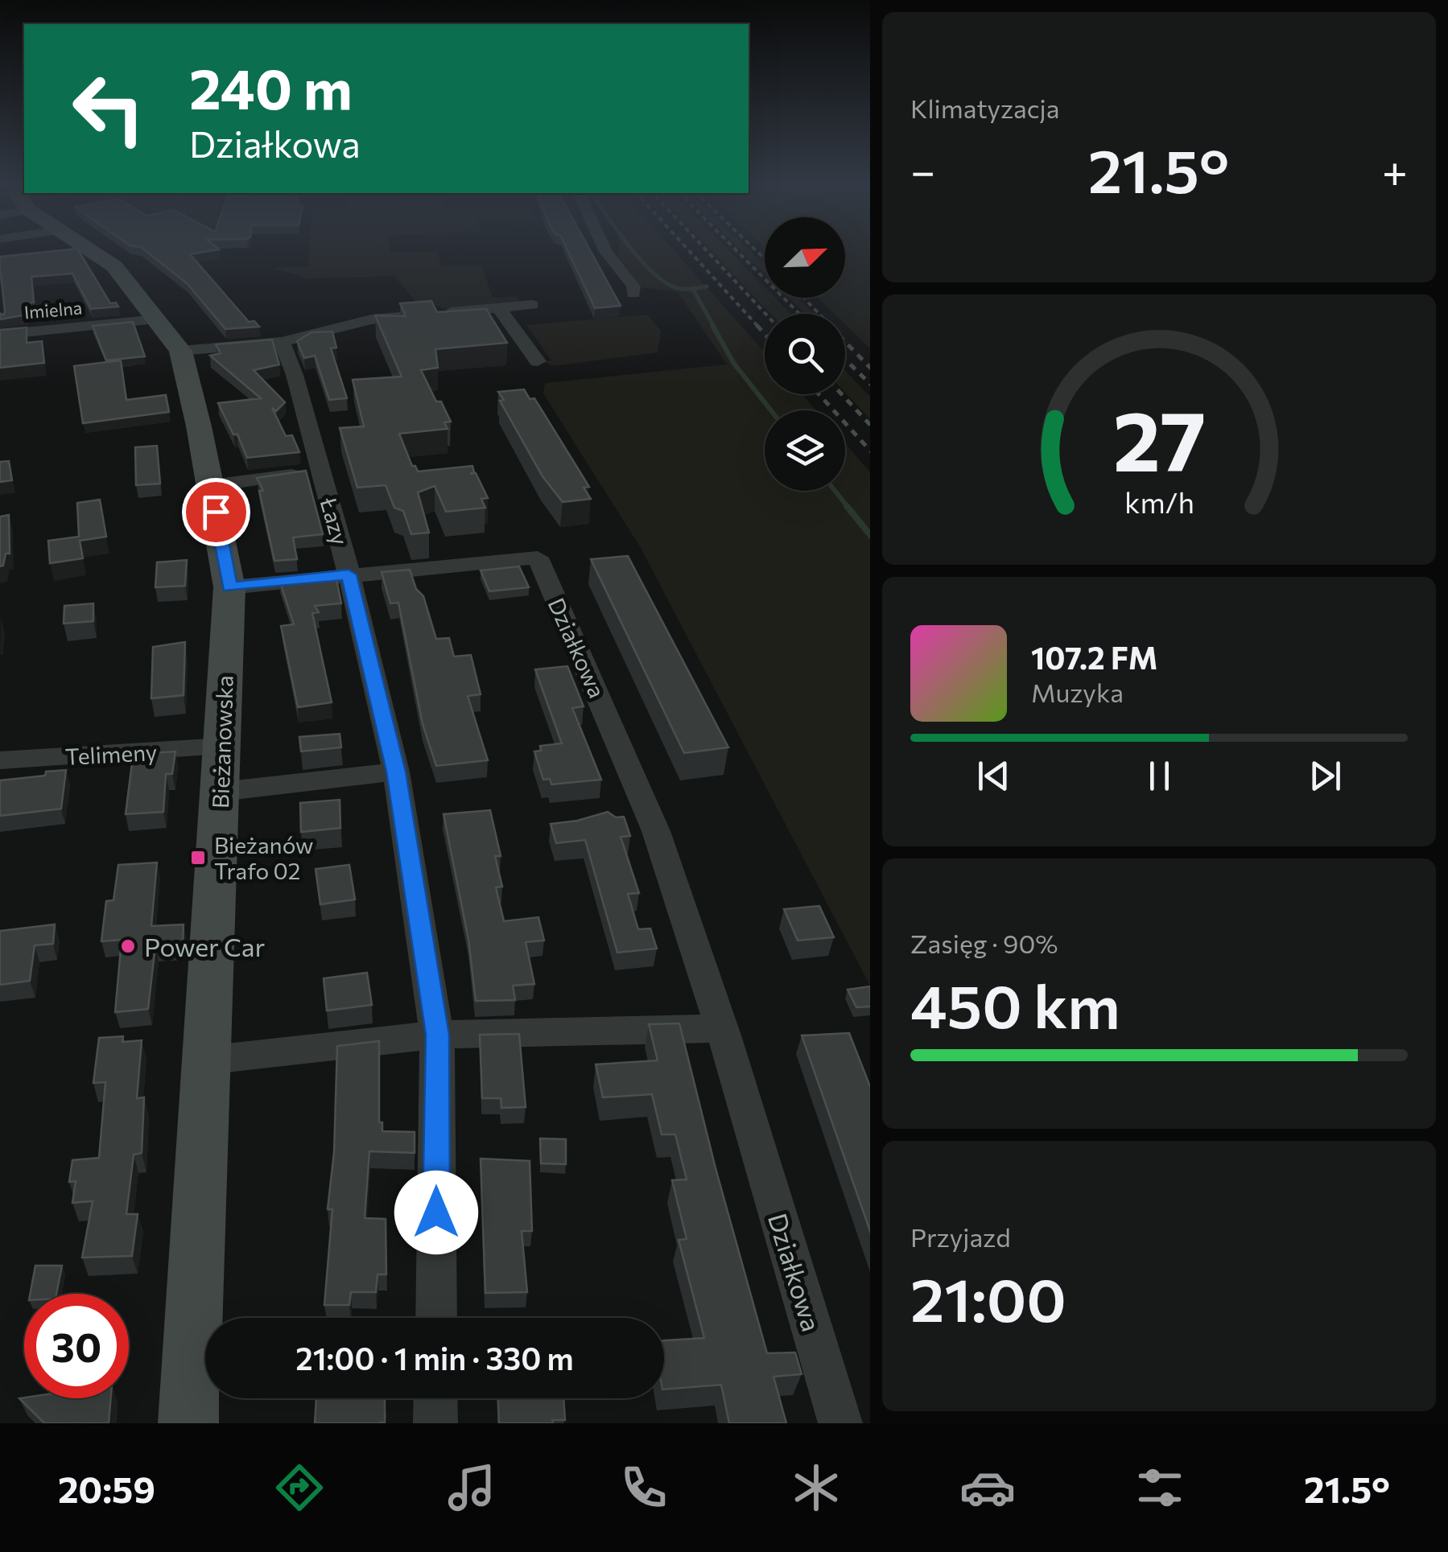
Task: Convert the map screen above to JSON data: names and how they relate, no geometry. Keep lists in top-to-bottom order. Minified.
{"streets":{"street":["Imielna","Łazy","Działkowa","Bieżanowska","Telimeny"]},"crossings":[["Imielna","Bieżanowska"],["Łazy","Działkowa"],["Działkowa","Bieżanowska"],["Bieżanowska","Telimeny"]],"places":{"transit":["Bieżanów Trafo 02"],"other":["Power Car"]},"north":"top right","page":{"tile":["Klimatyzacja",["Zasięg · 90%","450 km"],["Przyjazd","21:00"]],"turn":["240 m","Działkowa"],"heat":["−","21.5°","+"],"song":["107.2 FM","Muzyka"],"limit":"30","trip":"21:00 · 1 min · 330 m","tabs":["20:59","21.5°"],"gauge":["27","km/h"]}}
